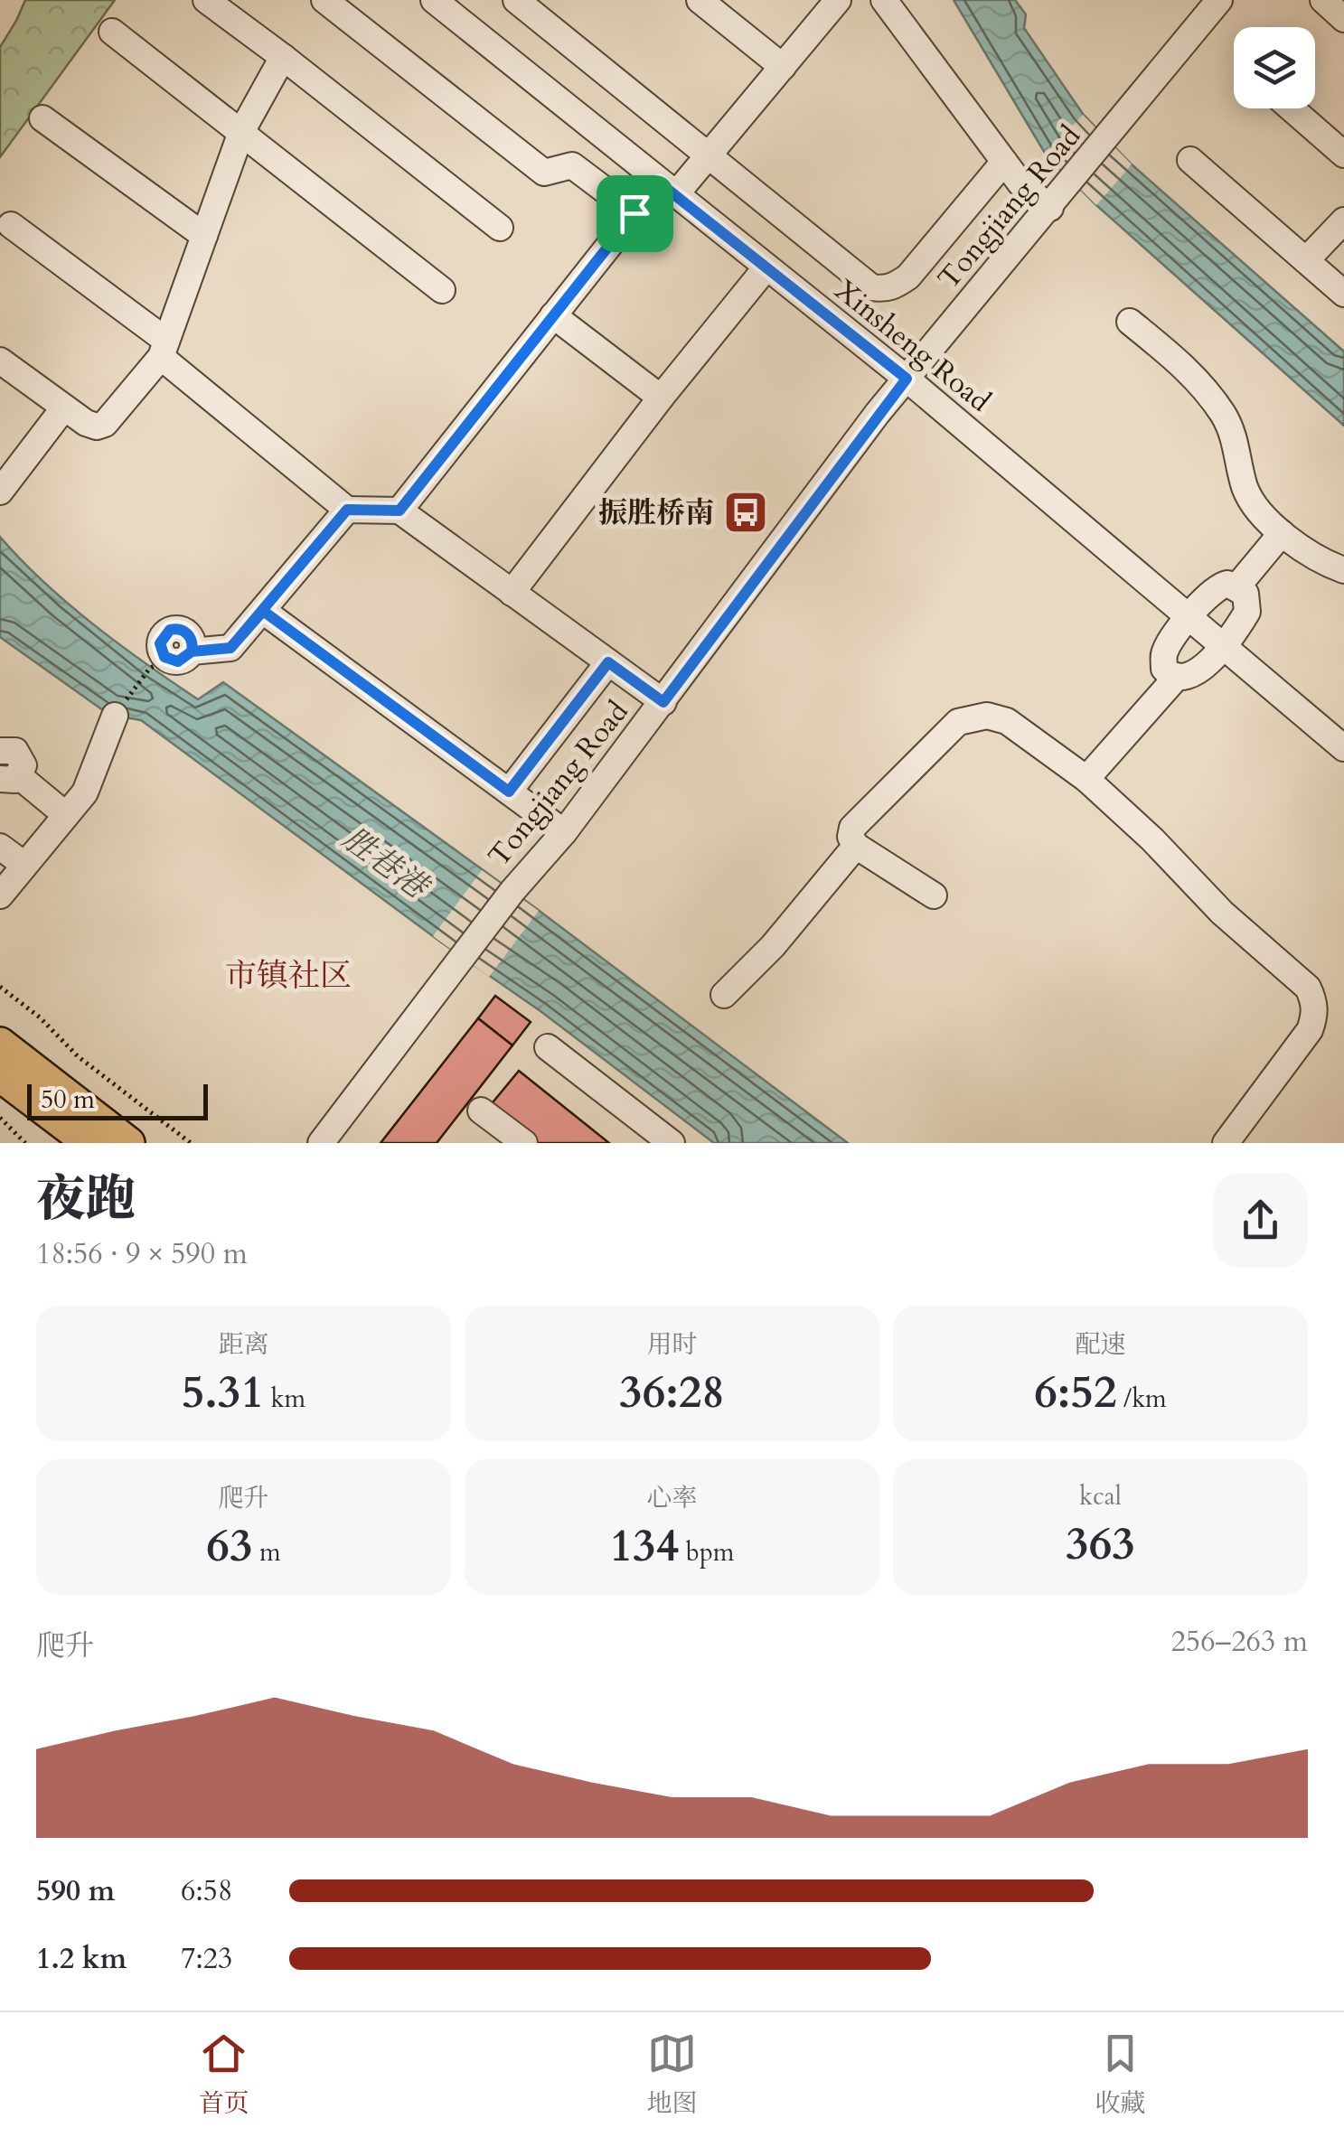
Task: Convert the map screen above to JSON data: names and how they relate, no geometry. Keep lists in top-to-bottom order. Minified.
{"streets":{"street":["Tongjiang Road","Xinsheng Road"]},"crossings":[["Tongjiang Road","Xinsheng Road"]],"districts":["市镇社区"],"water":["胜巷港"],"places":{"bus stop":["振胜桥南"]},"scale_bar":"50 m","page":{"scale":"50 m","heading":["夜跑","18:56 · 9 × 590 m"],"stats":[["距离","5.31 km"],["用时","36:28"],["配速","6:52 /km"],["爬升","63 m"],["心率","134 bpm"],["kcal","363"]],"chart":["爬升","256–263 m"],"list":[{"name":"590 m","note":"6:58"},{"name":"1.2 km","note":"7:23"}],"tabs":["首页","地图","收藏"]}}
